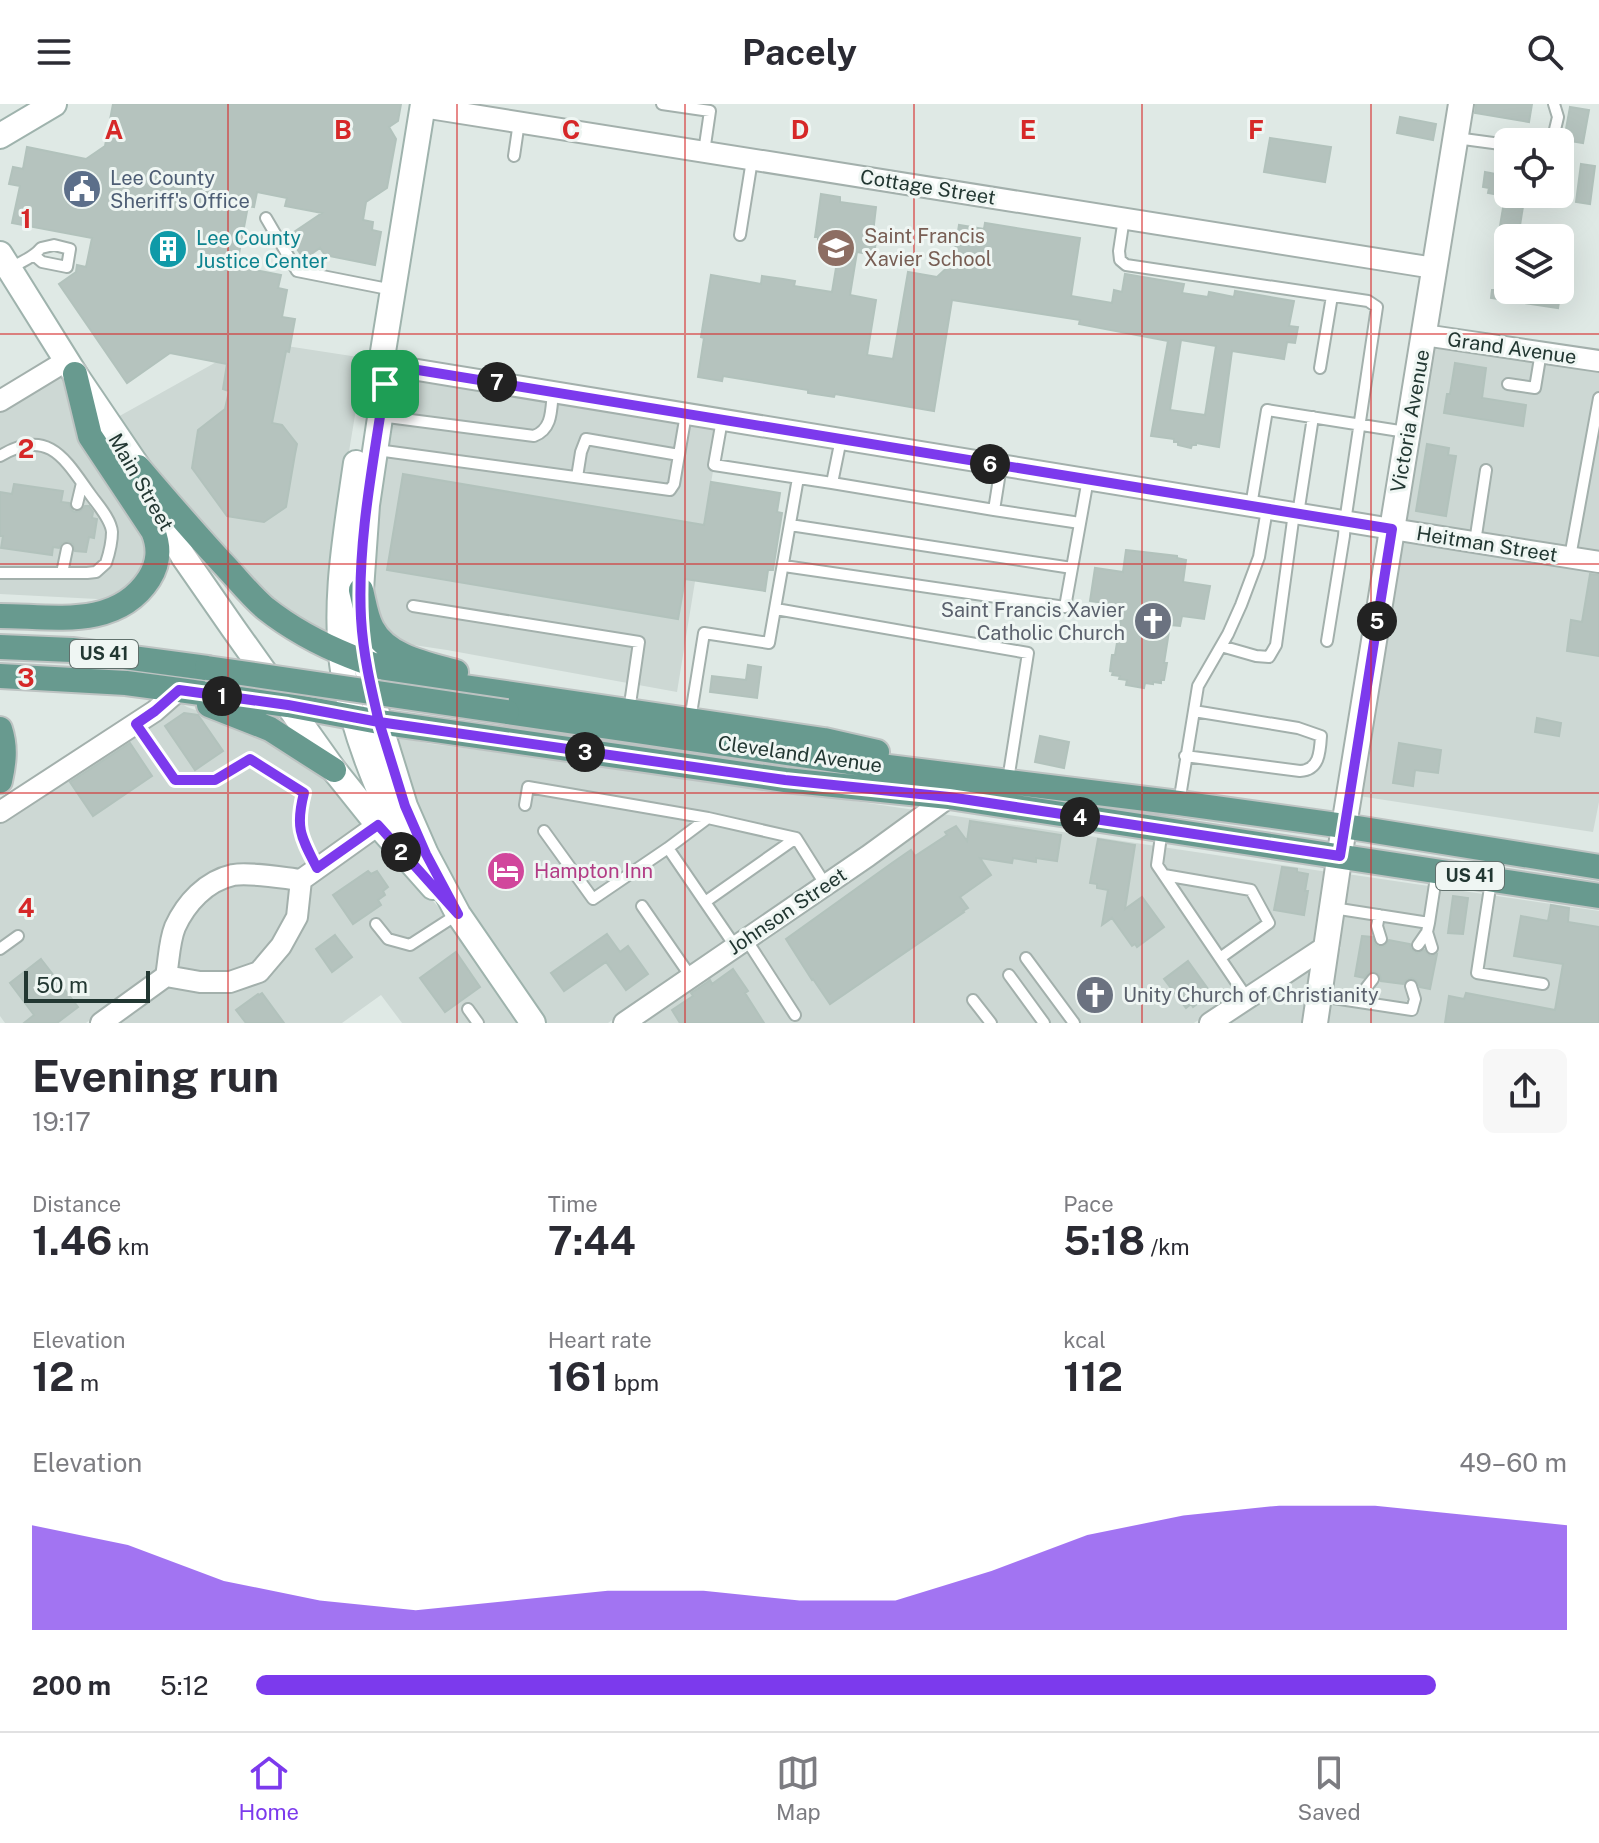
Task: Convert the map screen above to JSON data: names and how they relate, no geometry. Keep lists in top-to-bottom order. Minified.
{"streets":{"main road":["Victoria Avenue","Main Street","US 41","Cleveland Avenue"],"street":["Cottage Street","Grand Avenue","Heitman Street","Johnson Street"]},"crossings":[["Cottage Street","Victoria Avenue"],["Grand Avenue","Victoria Avenue"],["Victoria Avenue","Heitman Street"],["Victoria Avenue","Cleveland Avenue"],["Main Street","Cleveland Avenue"],["Cleveland Avenue","Johnson Street"]],"places":{"public building":["Lee County Sheriff's Office"],"school or university":["Saint Francis Xavier School"],"building":["Lee County Justice Center"],"church":["Saint Francis Xavier Catholic Church","Unity Church of Christianity"],"hotel":["Hampton Inn"]},"scale_bar":"50 m","page":{"header":"Pacely","pins":["7","6","5","1","3","4","2"],"scale":"50 m","heading":["Evening run","19:17"],"stats":[["Distance","1.46 km"],["Time","7:44"],["Pace","5:18 /km"],["Elevation","12 m"],["Heart rate","161 bpm"],["kcal","112"]],"chart":["Elevation","49–60 m"],"list":[{"name":"200 m","note":"5:12"}],"tabs":["Home","Map","Saved"]},"grid":{"columns":["A","B","C","D","E","F"],"rows":["1","2","3","4"]}}
